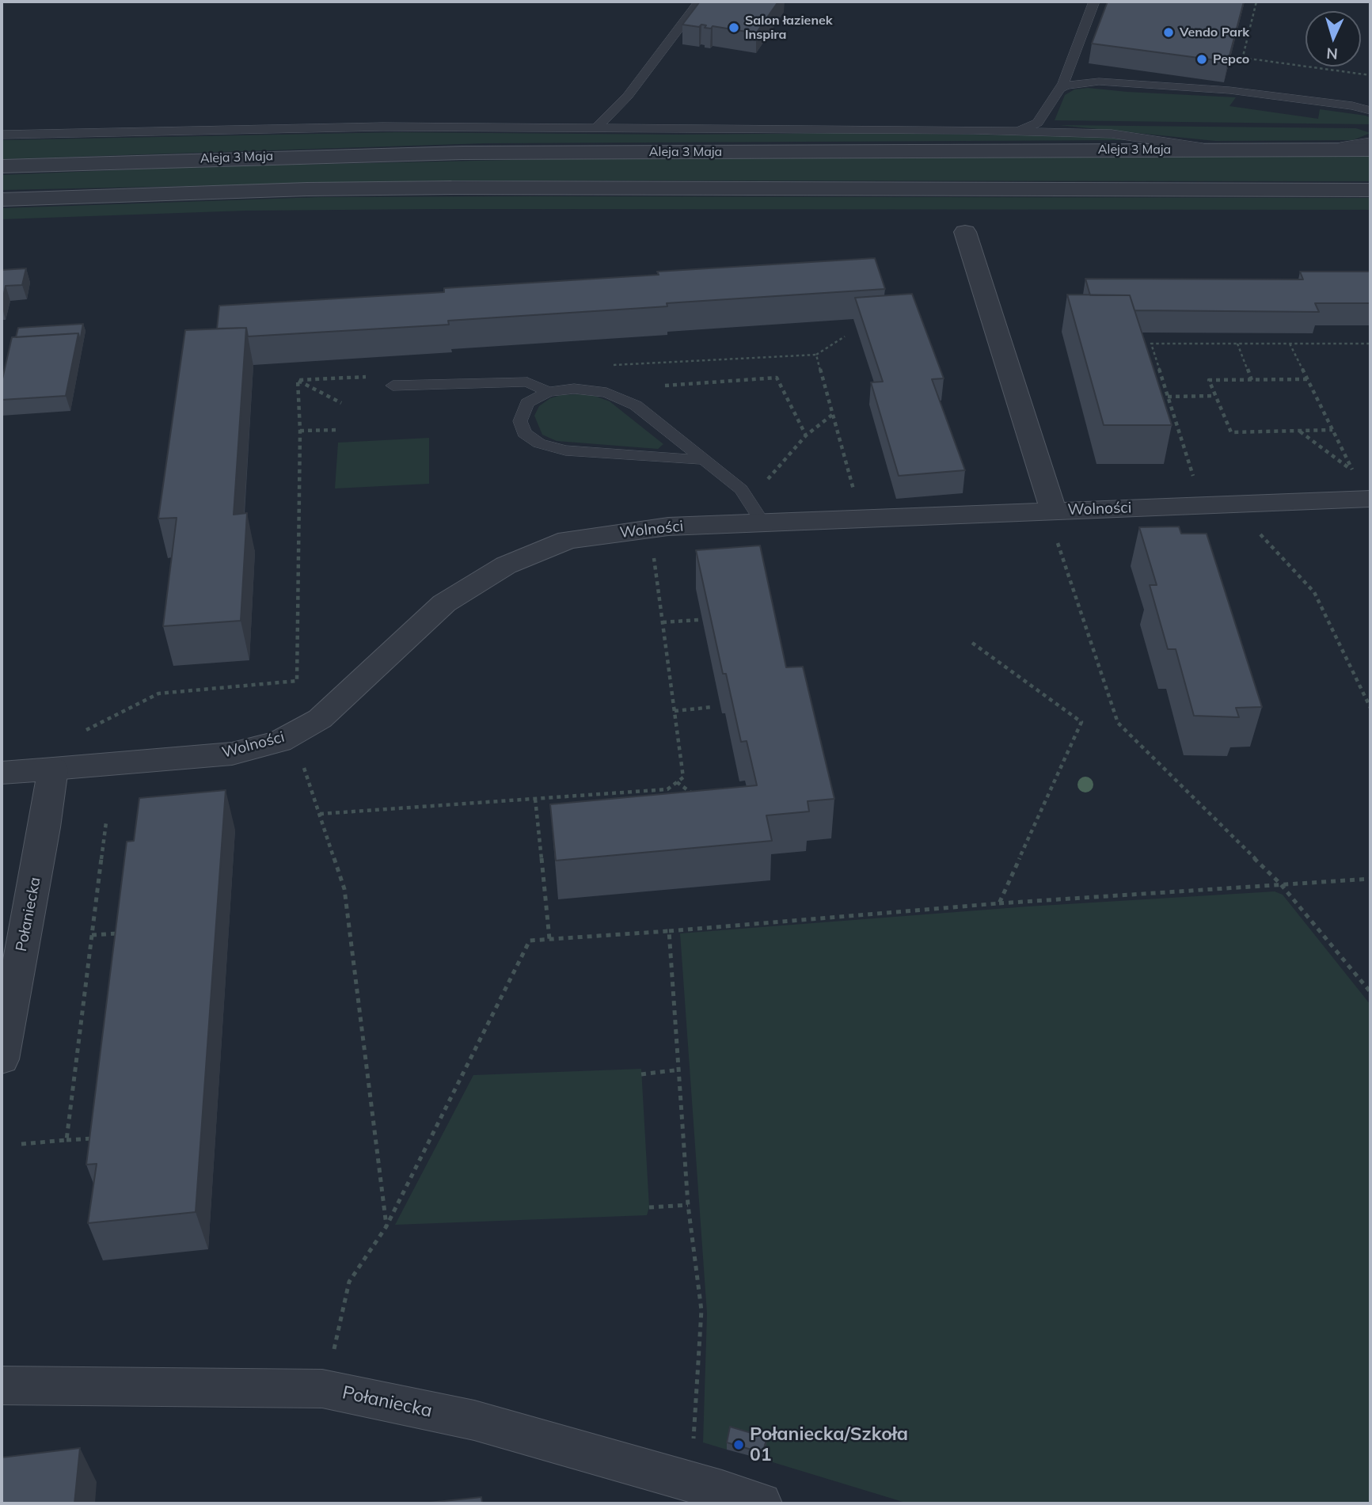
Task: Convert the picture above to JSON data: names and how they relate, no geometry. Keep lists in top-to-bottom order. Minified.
{"streets":{"street":["Aleja 3 Maja","Wolności","Połaniecka"]},"crossings":[["Wolności","Połaniecka"]],"places":["Salon łazienek Inspira","Vendo Park","Pepco","Połaniecka/Szkoła 01"],"north":"bottom"}
